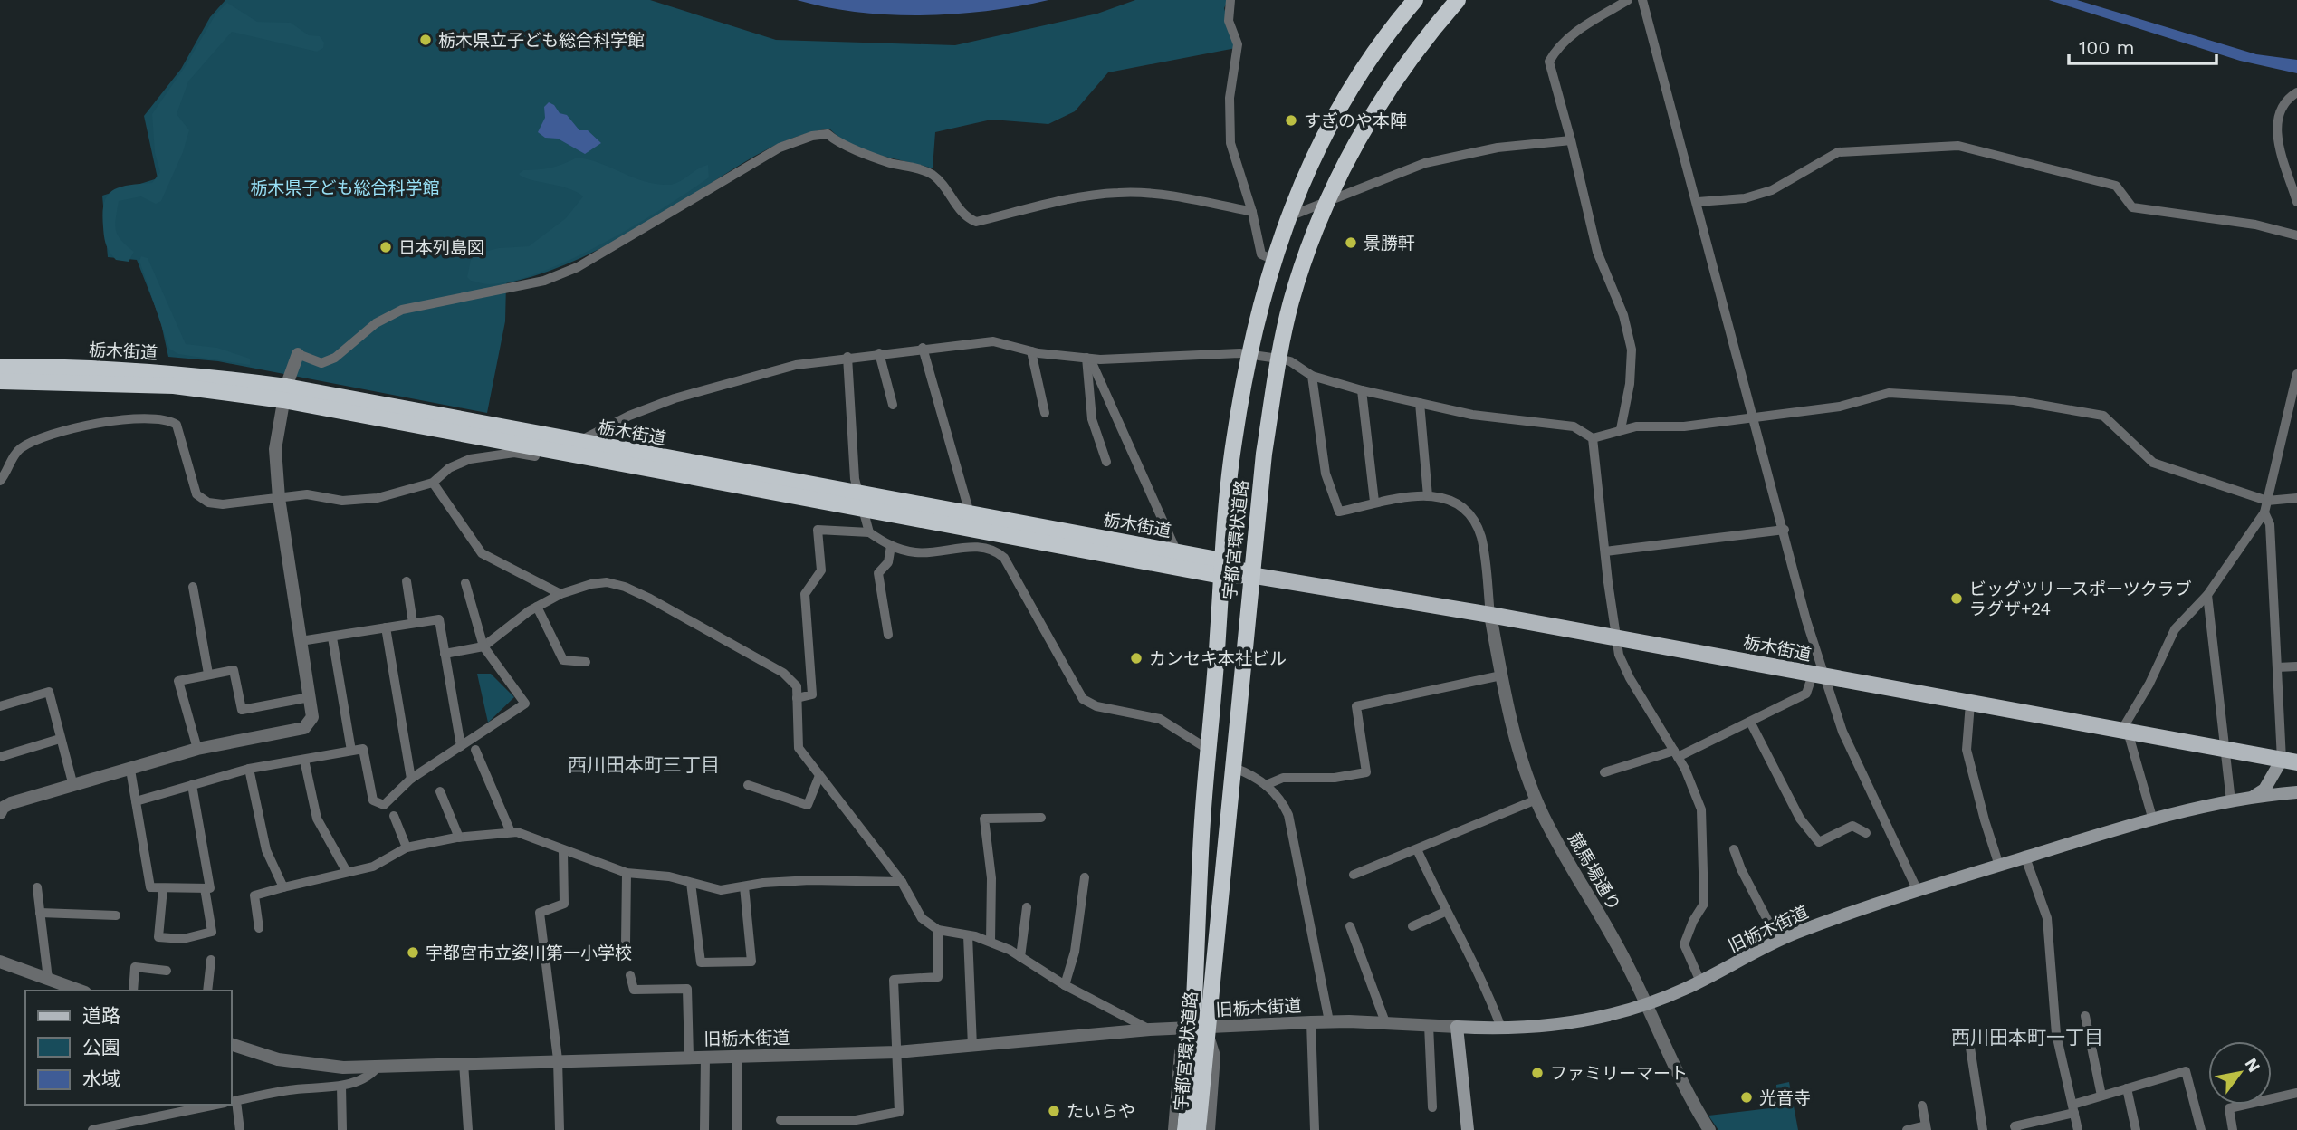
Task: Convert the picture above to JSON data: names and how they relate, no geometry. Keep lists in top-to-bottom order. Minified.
{"streets":{"highway":["栃木街道","宇都宮環状道路"],"main road":["旧栃木街道"],"street":["競馬場通り"]},"crossings":[["栃木街道","宇都宮環状道路"],["栃木街道","競馬場通り"],["宇都宮環状道路","旧栃木街道"],["競馬場通り","旧栃木街道"]],"districts":["西川田本町三丁目","西川田本町一丁目"],"parks":["栃木県子ども総合科学館"],"places":["栃木県立子ども総合科学館","すぎのや本陣","景勝軒","日本列島図","ビッグツリースポーツクラブ ラグザ+24","カンセキ本社ビル","宇都宮市立姿川第一小学校","ファミリーマート","光音寺","たいらや"],"legend":["道路","公園","水域"],"scale_bar":"100 m","north":"top right"}
